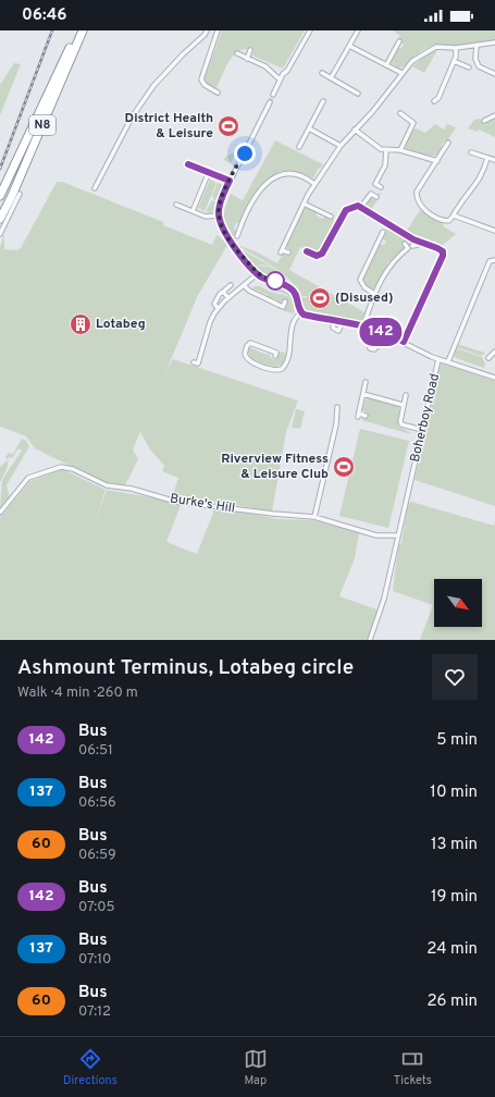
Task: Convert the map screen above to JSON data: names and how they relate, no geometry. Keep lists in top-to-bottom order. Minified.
{"streets":{"highway":["N8"],"street":["Boherboy Road","Burke's Hill"]},"crossings":[["Boherboy Road","Burke's Hill"]],"places":{"sports":["District Health & Leisure","(Disused)","Riverview Fitness & Leisure Club"],"building":["Lotabeg"]},"lines":["bus line 142"],"north":"bottom right","page":{"status":"06:46","on_map":"142","heading":["Ashmount Terminus, Lotabeg circle","Walk · 4 min · 260 m"],"list":[{"mark":"142","name":"Bus","note":"06:51","value":"5 min"},{"mark":"137","name":"Bus","note":"06:56","value":"10 min"},{"mark":"60","name":"Bus","note":"06:59","value":"13 min"},{"mark":"142","name":"Bus","note":"07:05","value":"19 min"},{"mark":"137","name":"Bus","note":"07:10","value":"24 min"},{"mark":"60","name":"Bus","note":"07:12","value":"26 min"}],"tabs":["Directions","Map","Tickets"]}}
